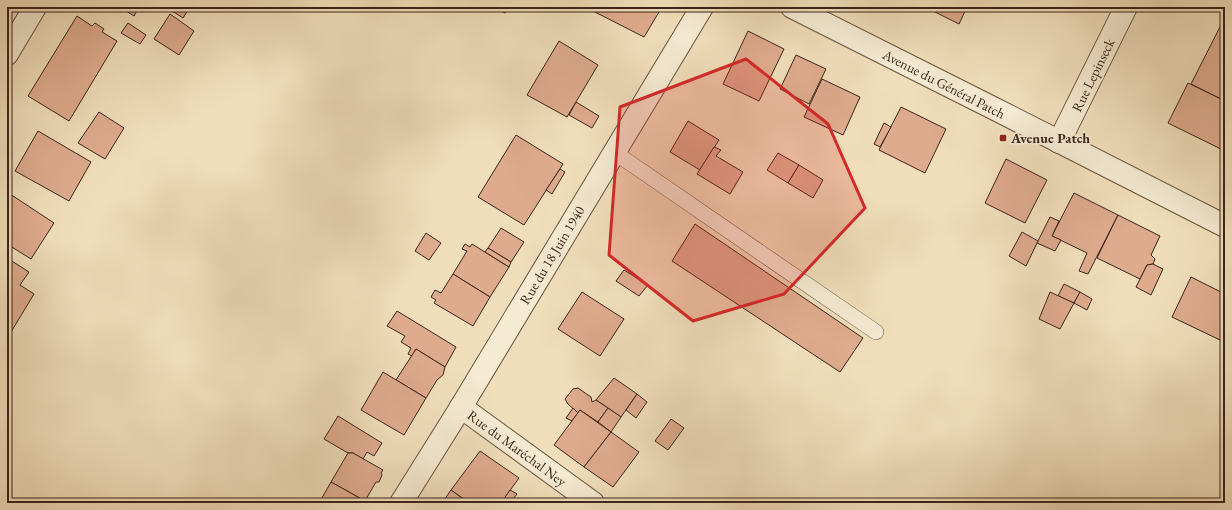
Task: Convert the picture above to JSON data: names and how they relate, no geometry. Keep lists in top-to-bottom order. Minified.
{"streets":{"street":["Rue Lepinseck","Avenue du Général Patch","Rue du 18 Juin 1940","Rue du Maréchal Ney"]},"crossings":[["Rue Lepinseck","Avenue du Général Patch"],["Rue du 18 Juin 1940","Rue du Maréchal Ney"]],"places":{"transit":["Avenue Patch"]}}
